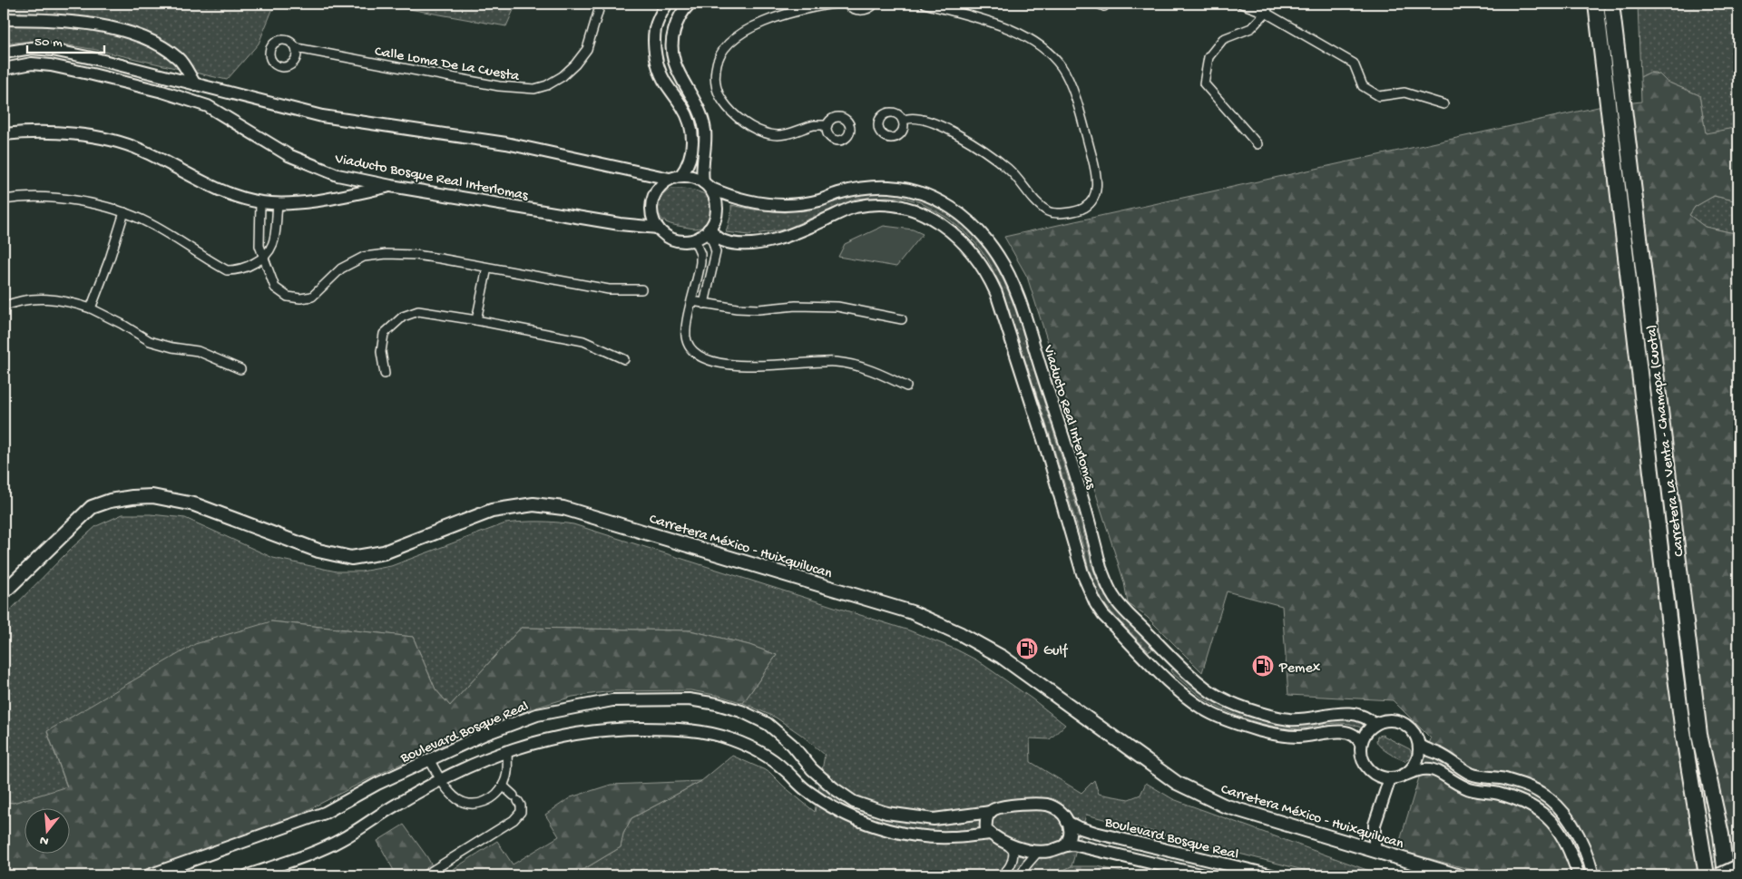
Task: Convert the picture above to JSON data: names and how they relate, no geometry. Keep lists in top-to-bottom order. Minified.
{"streets":{"highway":["Carretera La Venta - Chamapa (Cuota)"],"main road":["Viaducto Bosque Real Interlomas","Viaducto Real Interlomas","Carretera México - Huixquilucan","Boulevard Bosque Real"],"street":["Calle Loma De La Cuesta"]},"crossings":[["Viaducto Bosque Real Interlomas","Viaducto Real Interlomas"]],"places":{"fuel station":["Gulf","Pemex"]},"scale_bar":"50 m","north":"bottom"}
